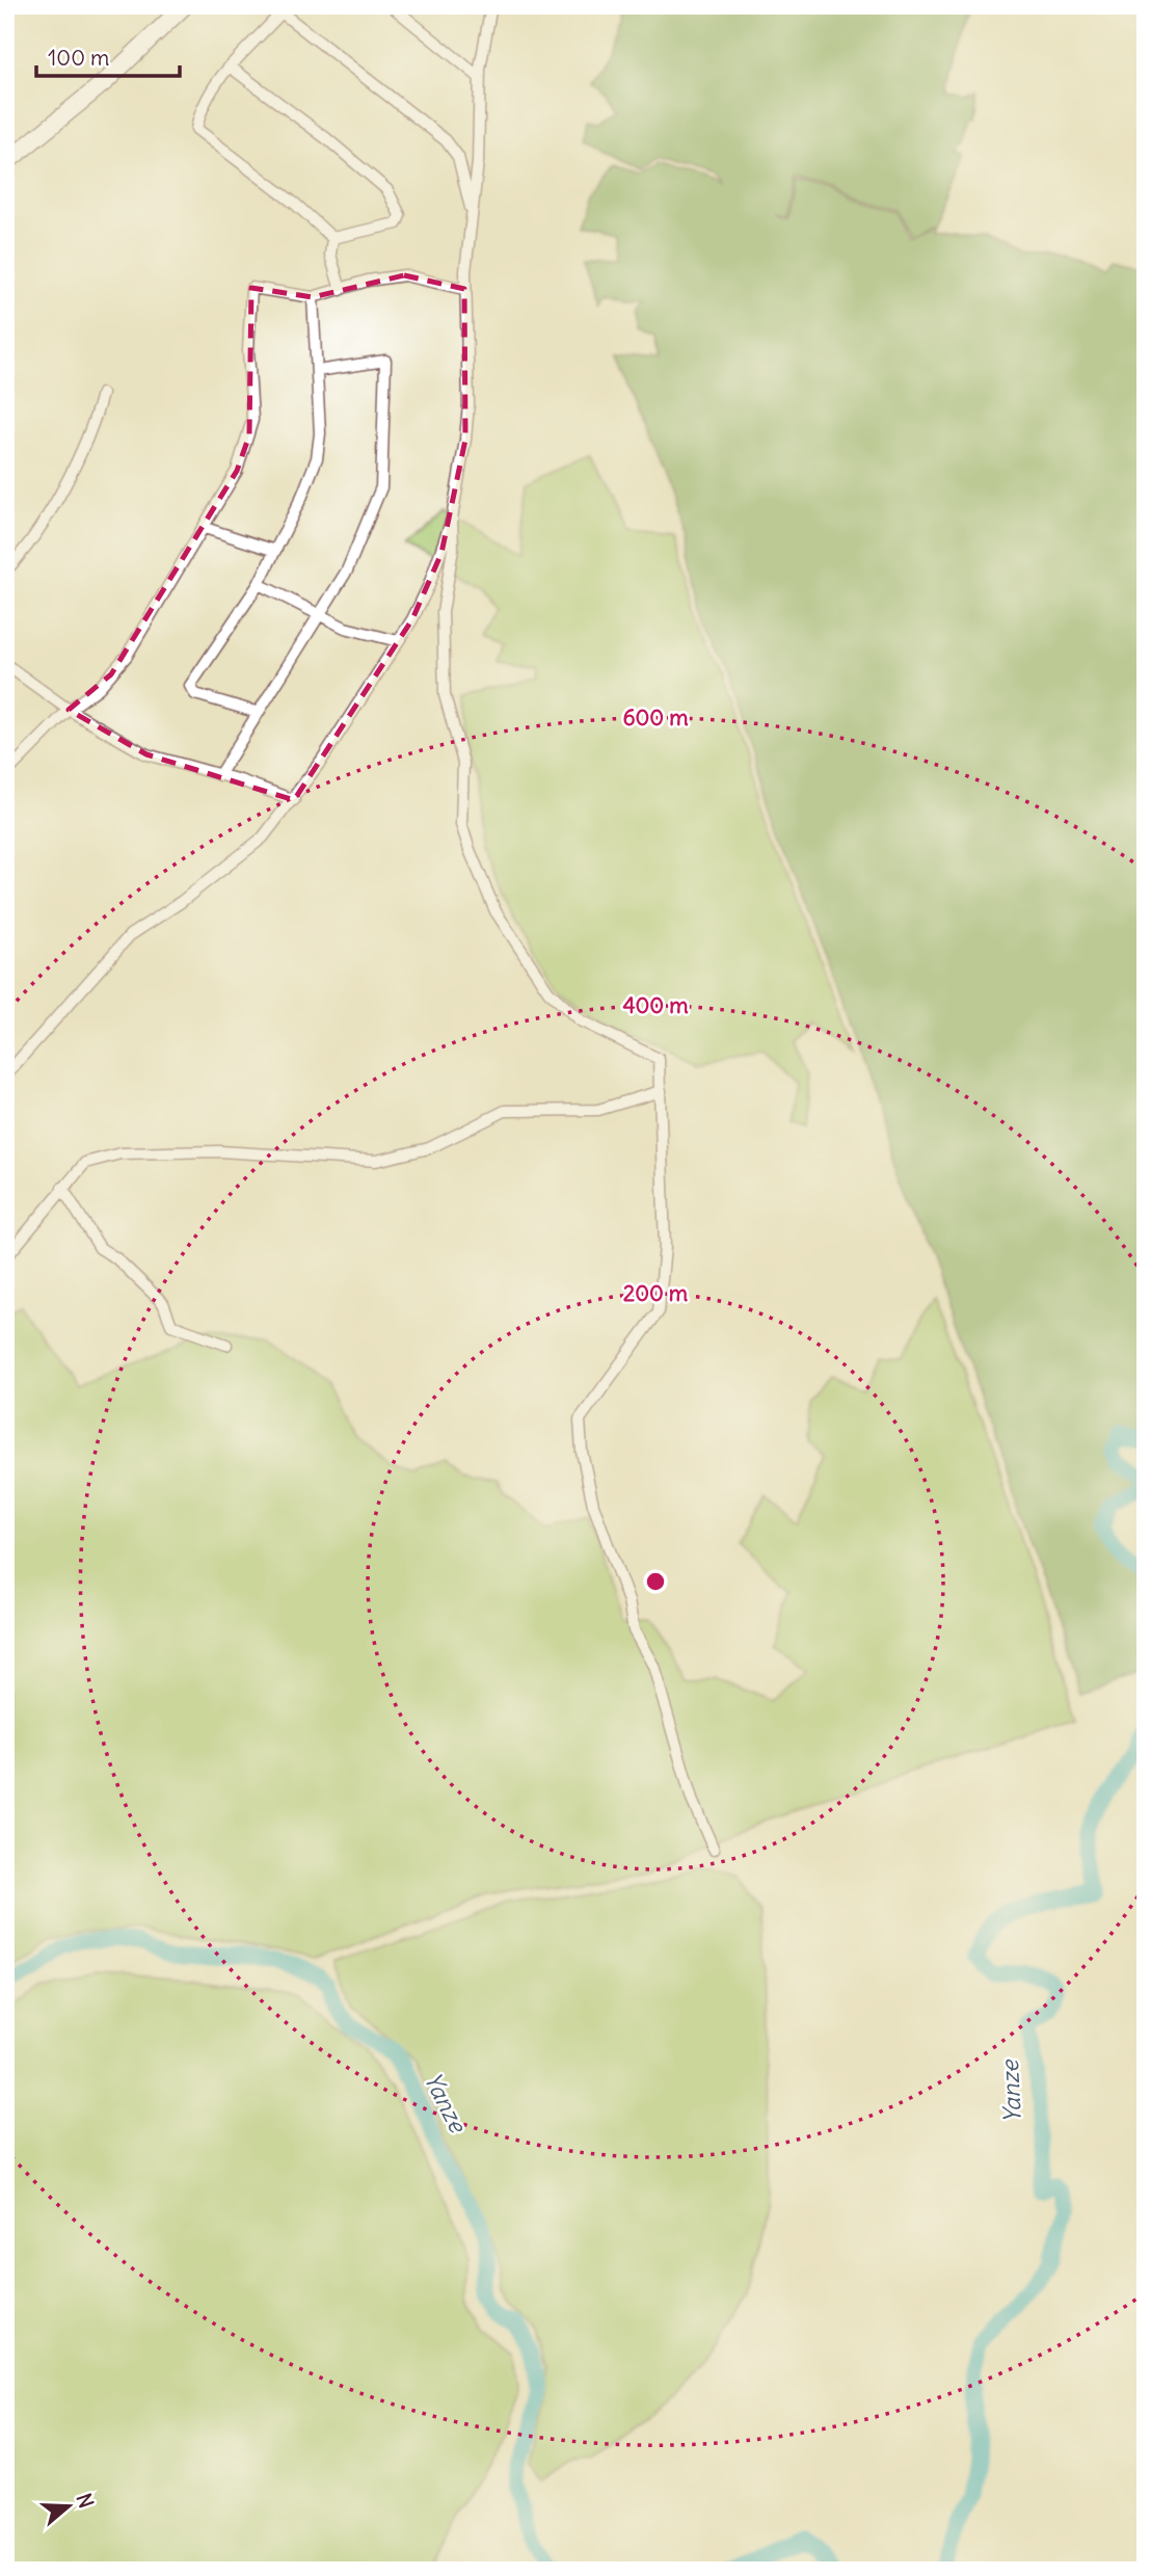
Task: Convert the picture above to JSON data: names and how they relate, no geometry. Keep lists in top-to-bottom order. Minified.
{"water":["Yanze"],"scale_bar":"100 m","north":"right","rings":["600 m","400 m","200 m"]}
